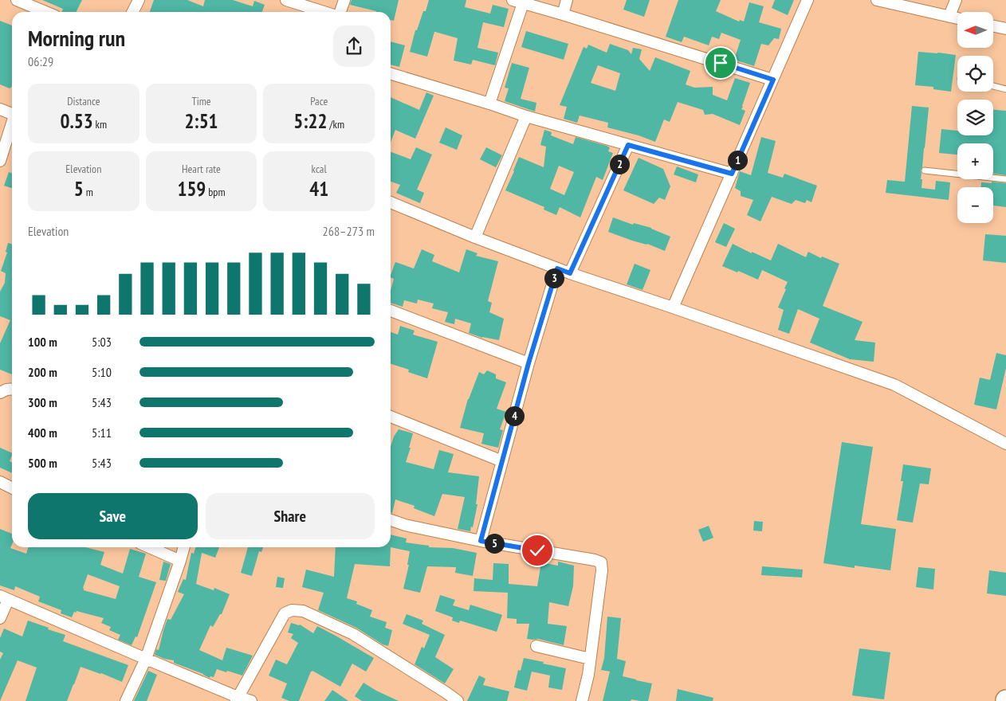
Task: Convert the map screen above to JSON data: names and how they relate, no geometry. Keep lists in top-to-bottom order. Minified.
{"north":"left","page":{"map_buttons":["+","−"],"heading":["Morning run","06:29"],"stats":[["Distance","0.53 km"],["Time","2:51"],["Pace","5:22 /km"],["Elevation","5 m"],["Heart rate","159 bpm"],["kcal","41"]],"pins":["1","2","3","4","5"],"chart":["Elevation","268–273 m"],"list":[{"name":"100 m","note":"5:03"},{"name":"200 m","note":"5:10"},{"name":"300 m","note":"5:43"},{"name":"400 m","note":"5:11"},{"name":"500 m","note":"5:43"}],"buttons":["Save","Share"]}}
